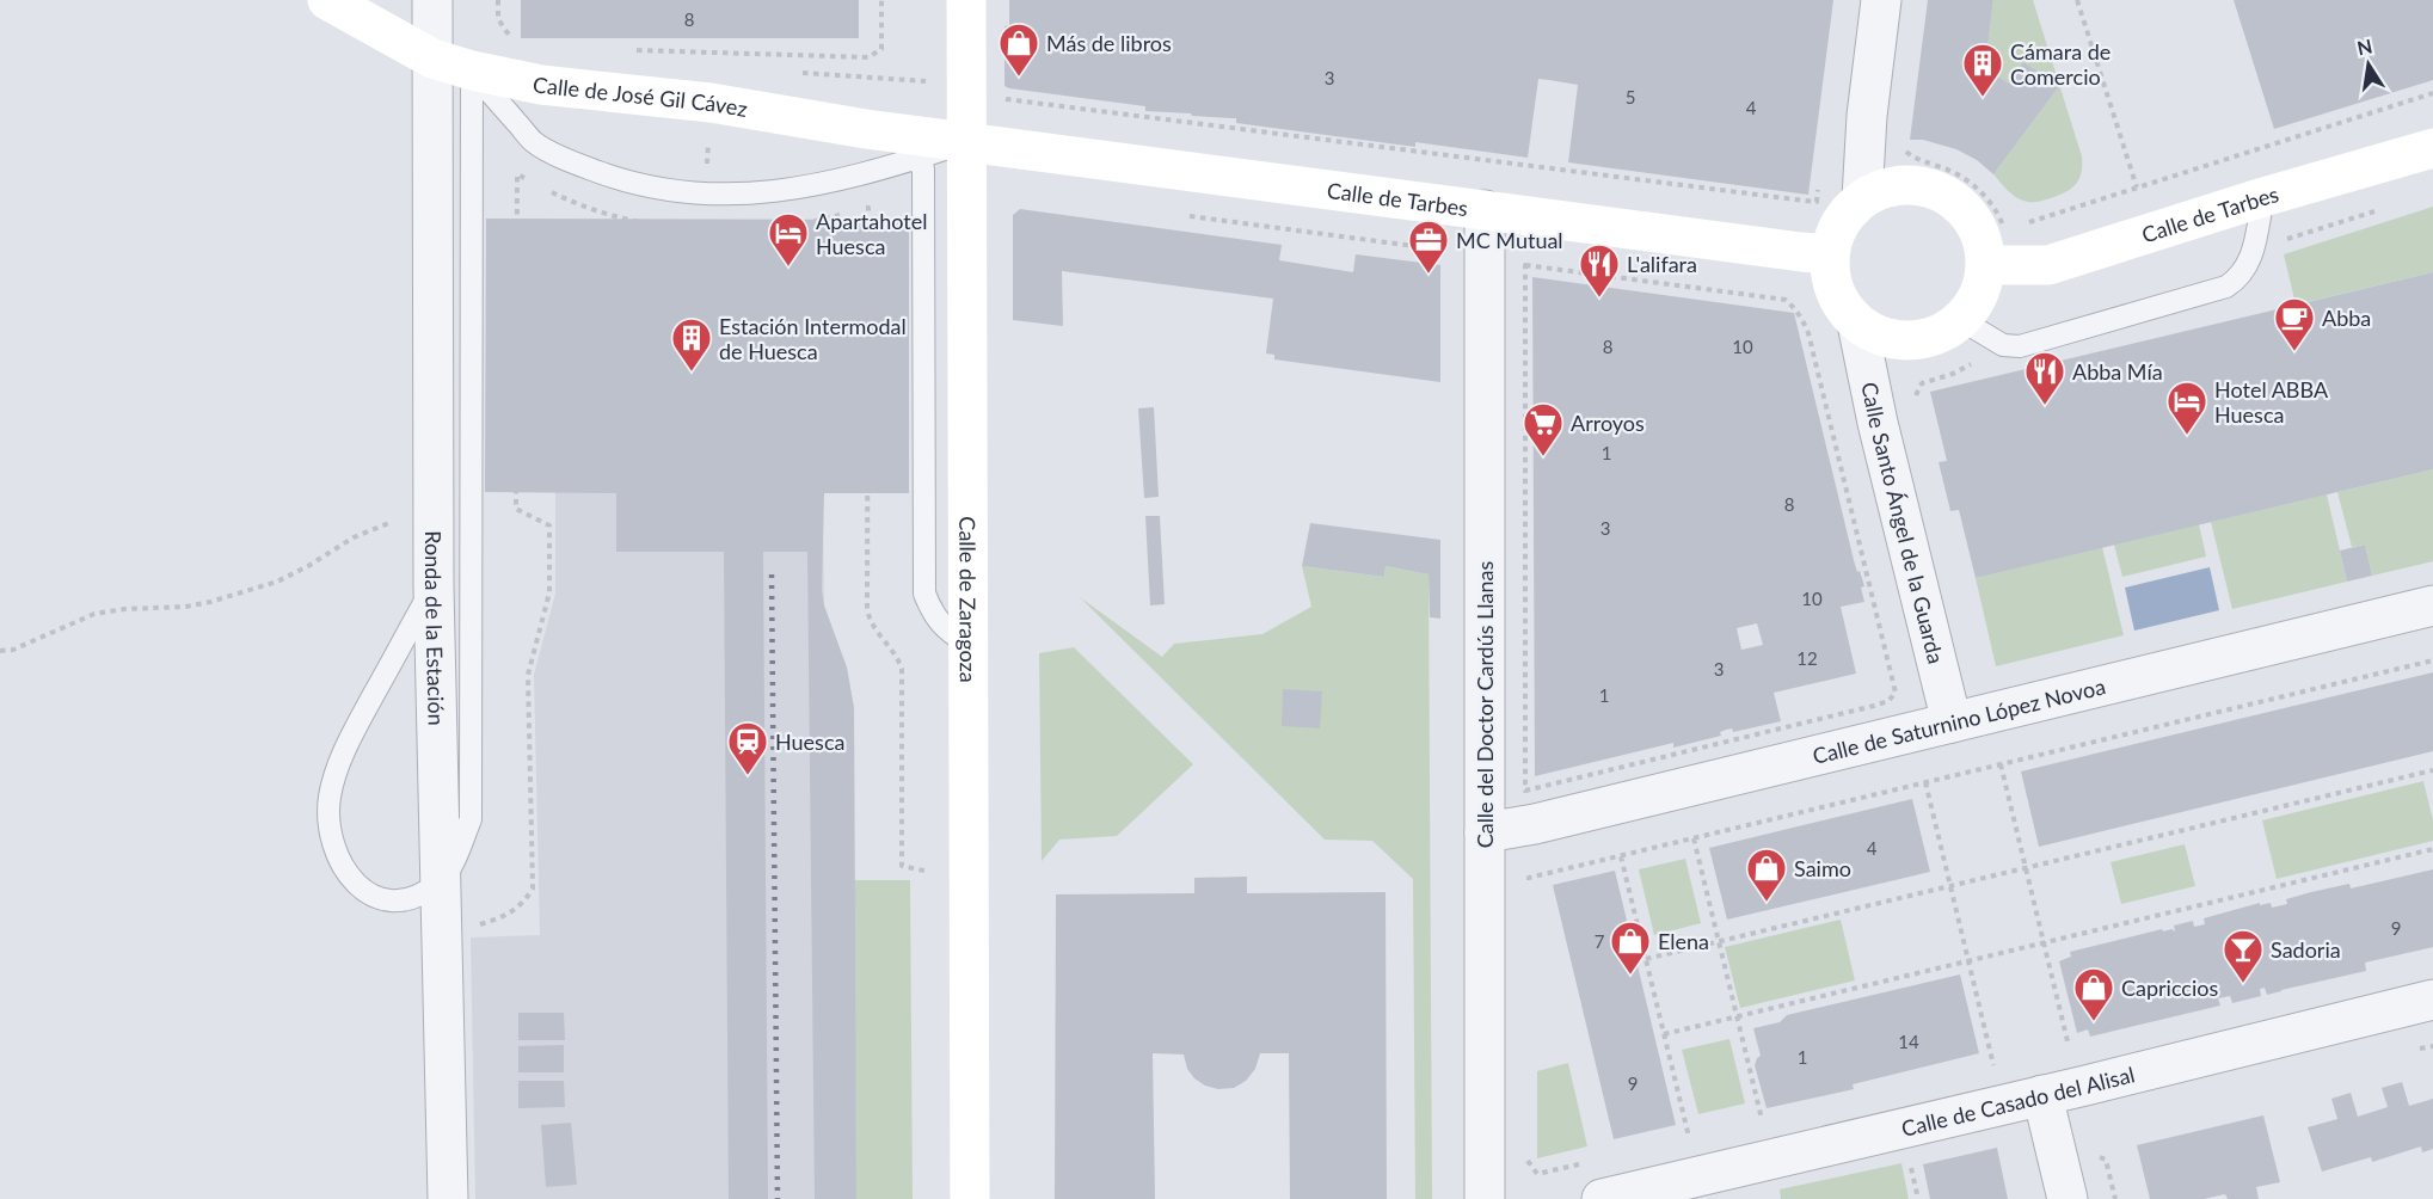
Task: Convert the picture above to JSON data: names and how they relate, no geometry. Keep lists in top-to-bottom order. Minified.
{"streets":{"main road":["Calle de José Gil Cávez","Calle de Tarbes","Calle de Zaragoza"],"street":["Calle Santo Ángel de la Guarda","Ronda de la Estación","Calle del Doctor Cardús Llanas","Calle de Saturnino López Novoa","Calle de Casado del Alisal"]},"crossings":[["Calle de José Gil Cávez","Calle de Tarbes"],["Calle de José Gil Cávez","Calle de Zaragoza"],["Calle de José Gil Cávez","Ronda de la Estación"],["Calle de Tarbes","Calle Santo Ángel de la Guarda"],["Calle de Tarbes","Calle de Zaragoza"],["Calle de Tarbes","Calle del Doctor Cardús Llanas"],["Calle Santo Ángel de la Guarda","Calle de Saturnino López Novoa"],["Calle del Doctor Cardús Llanas","Calle de Saturnino López Novoa"]],"places":{"shop":["Más de libros","Saimo","Elena","Capriccios"],"building":["Cámara de Comercio","Estación Intermodal de Huesca"],"hotel":["Apartahotel Huesca","Hotel ABBA Huesca"],"office":["MC Mutual"],"restaurant":["L'alifara","Abba Mía"],"cafe":["Abba"],"supermarket":["Arroyos"],"station":["Huesca"],"bar":["Sadoria"]},"house_numbers":["8","3","5","4","8","10","1","8","3","10","12","3","1","4","9","7","14","1","9"],"north":"top"}
